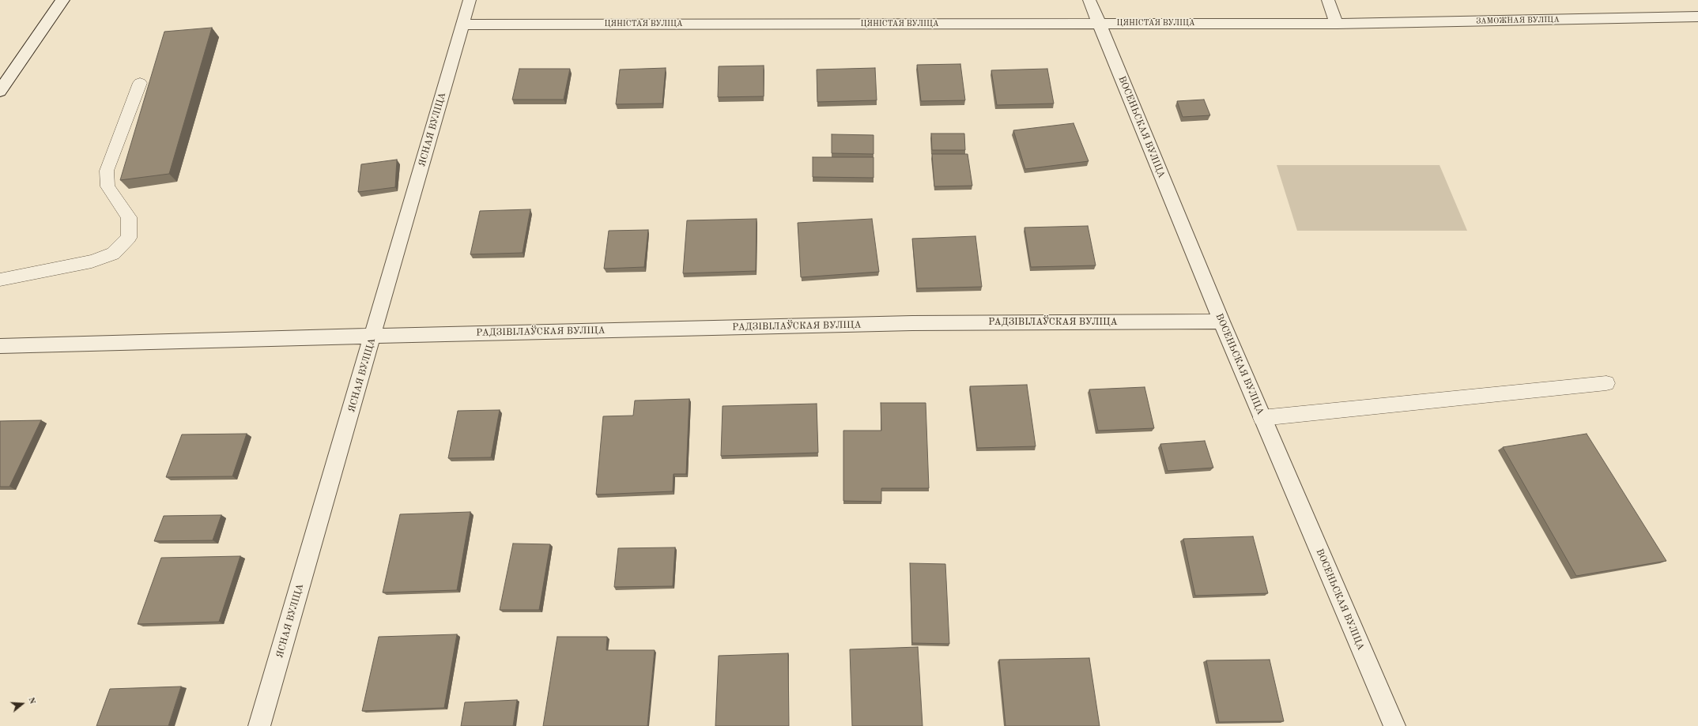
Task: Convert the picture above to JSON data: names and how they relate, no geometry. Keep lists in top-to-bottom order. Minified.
{"streets":{"street":["ЗАМОЖНАЯ ВУЛІЦА","ЦЯНІСТАЯ ВУЛІЦА","ВОСЕНЬСКАЯ ВУЛІЦА","ЯСНАЯ ВУЛІЦА","РАДЗІВІЛАЎСКАЯ ВУЛІЦА"]},"crossings":[["ЗАМОЖНАЯ ВУЛІЦА","ЦЯНІСТАЯ ВУЛІЦА"],["ЦЯНІСТАЯ ВУЛІЦА","ВОСЕНЬСКАЯ ВУЛІЦА"],["ЦЯНІСТАЯ ВУЛІЦА","ЯСНАЯ ВУЛІЦА"],["ВОСЕНЬСКАЯ ВУЛІЦА","РАДЗІВІЛАЎСКАЯ ВУЛІЦА"],["ЯСНАЯ ВУЛІЦА","РАДЗІВІЛАЎСКАЯ ВУЛІЦА"]],"north":"right"}
